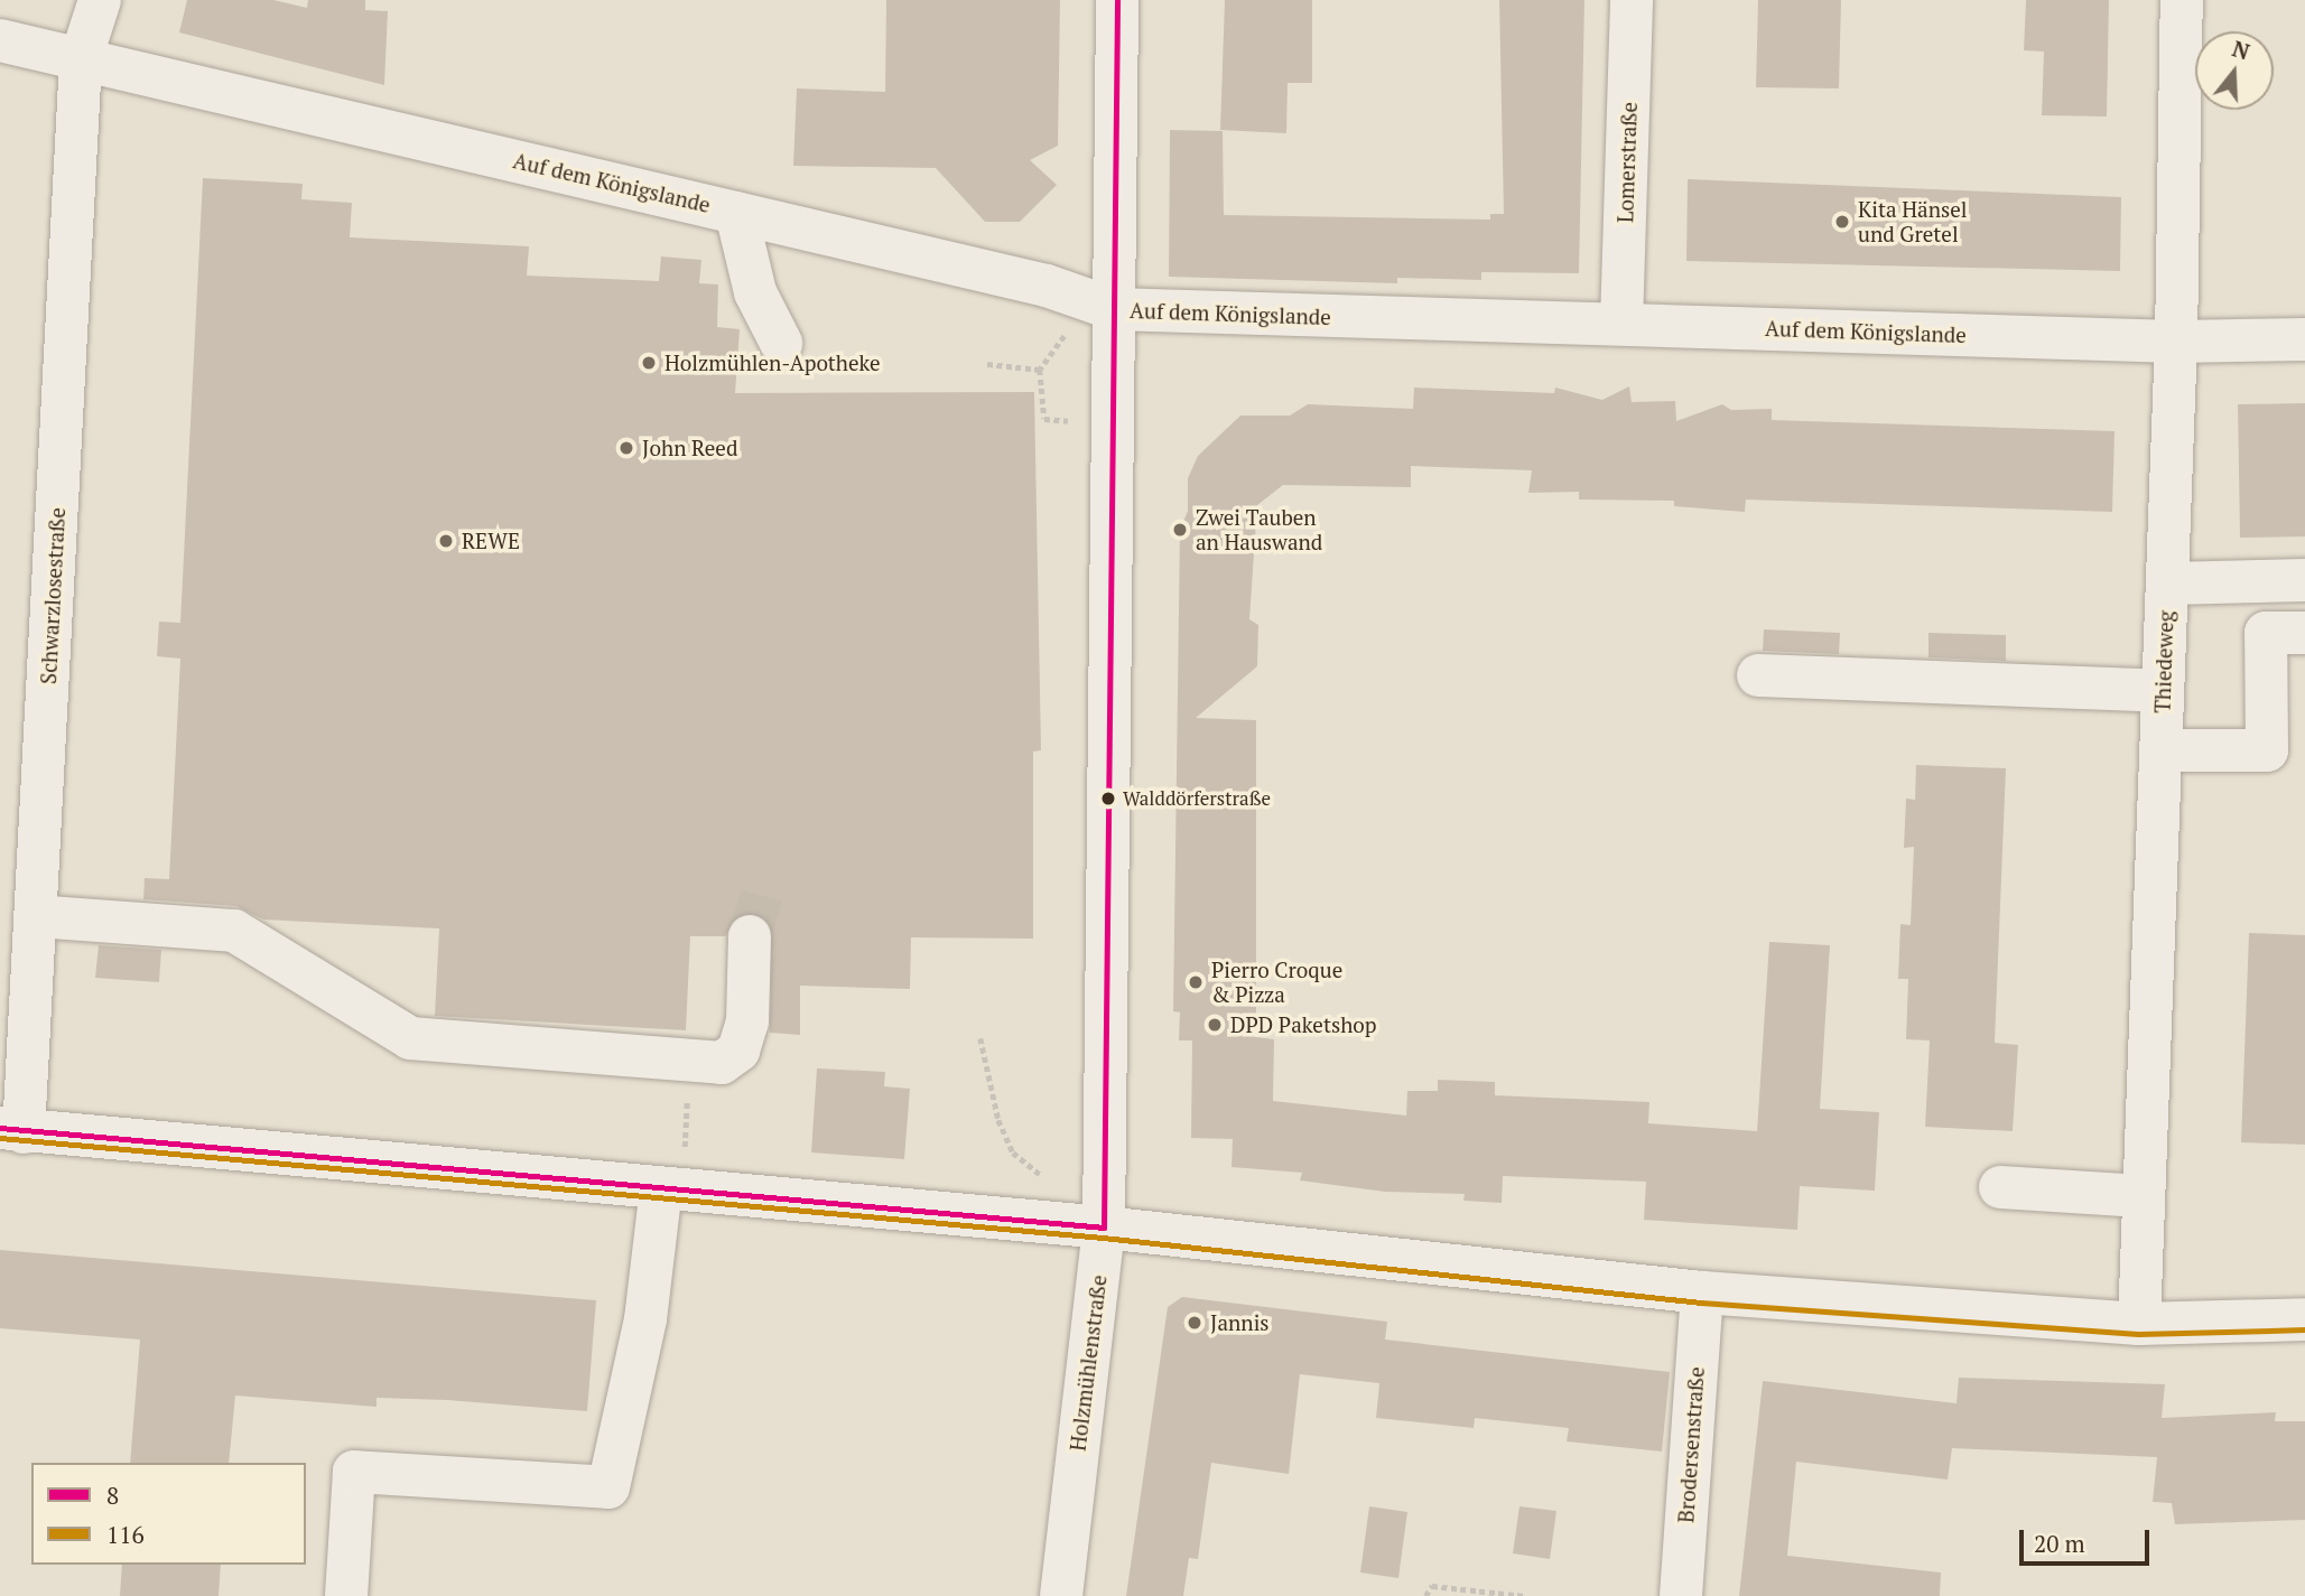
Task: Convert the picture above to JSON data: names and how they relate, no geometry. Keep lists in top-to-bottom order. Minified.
{"streets":{"street":["Lomerstraße","Auf dem Königslande","Schwarzlosestraße","Thiedeweg","Holzmühlenstraße","Brodersenstraße"]},"crossings":[["Lomerstraße","Auf dem Königslande"],["Auf dem Königslande","Schwarzlosestraße"],["Auf dem Königslande","Thiedeweg"],["Auf dem Königslande","Holzmühlenstraße"]],"places":["Kita Hänsel und Gretel","Holzmühlen-Apotheke","John Reed","Zwei Tauben an Hauswand","REWE","Walddörferstraße","Pierro Croque & Pizza","DPD Paketshop","Jannis"],"lines":["transit line 8","transit line 116"],"legend":["8","116"],"scale_bar":"20 m","north":"top"}
